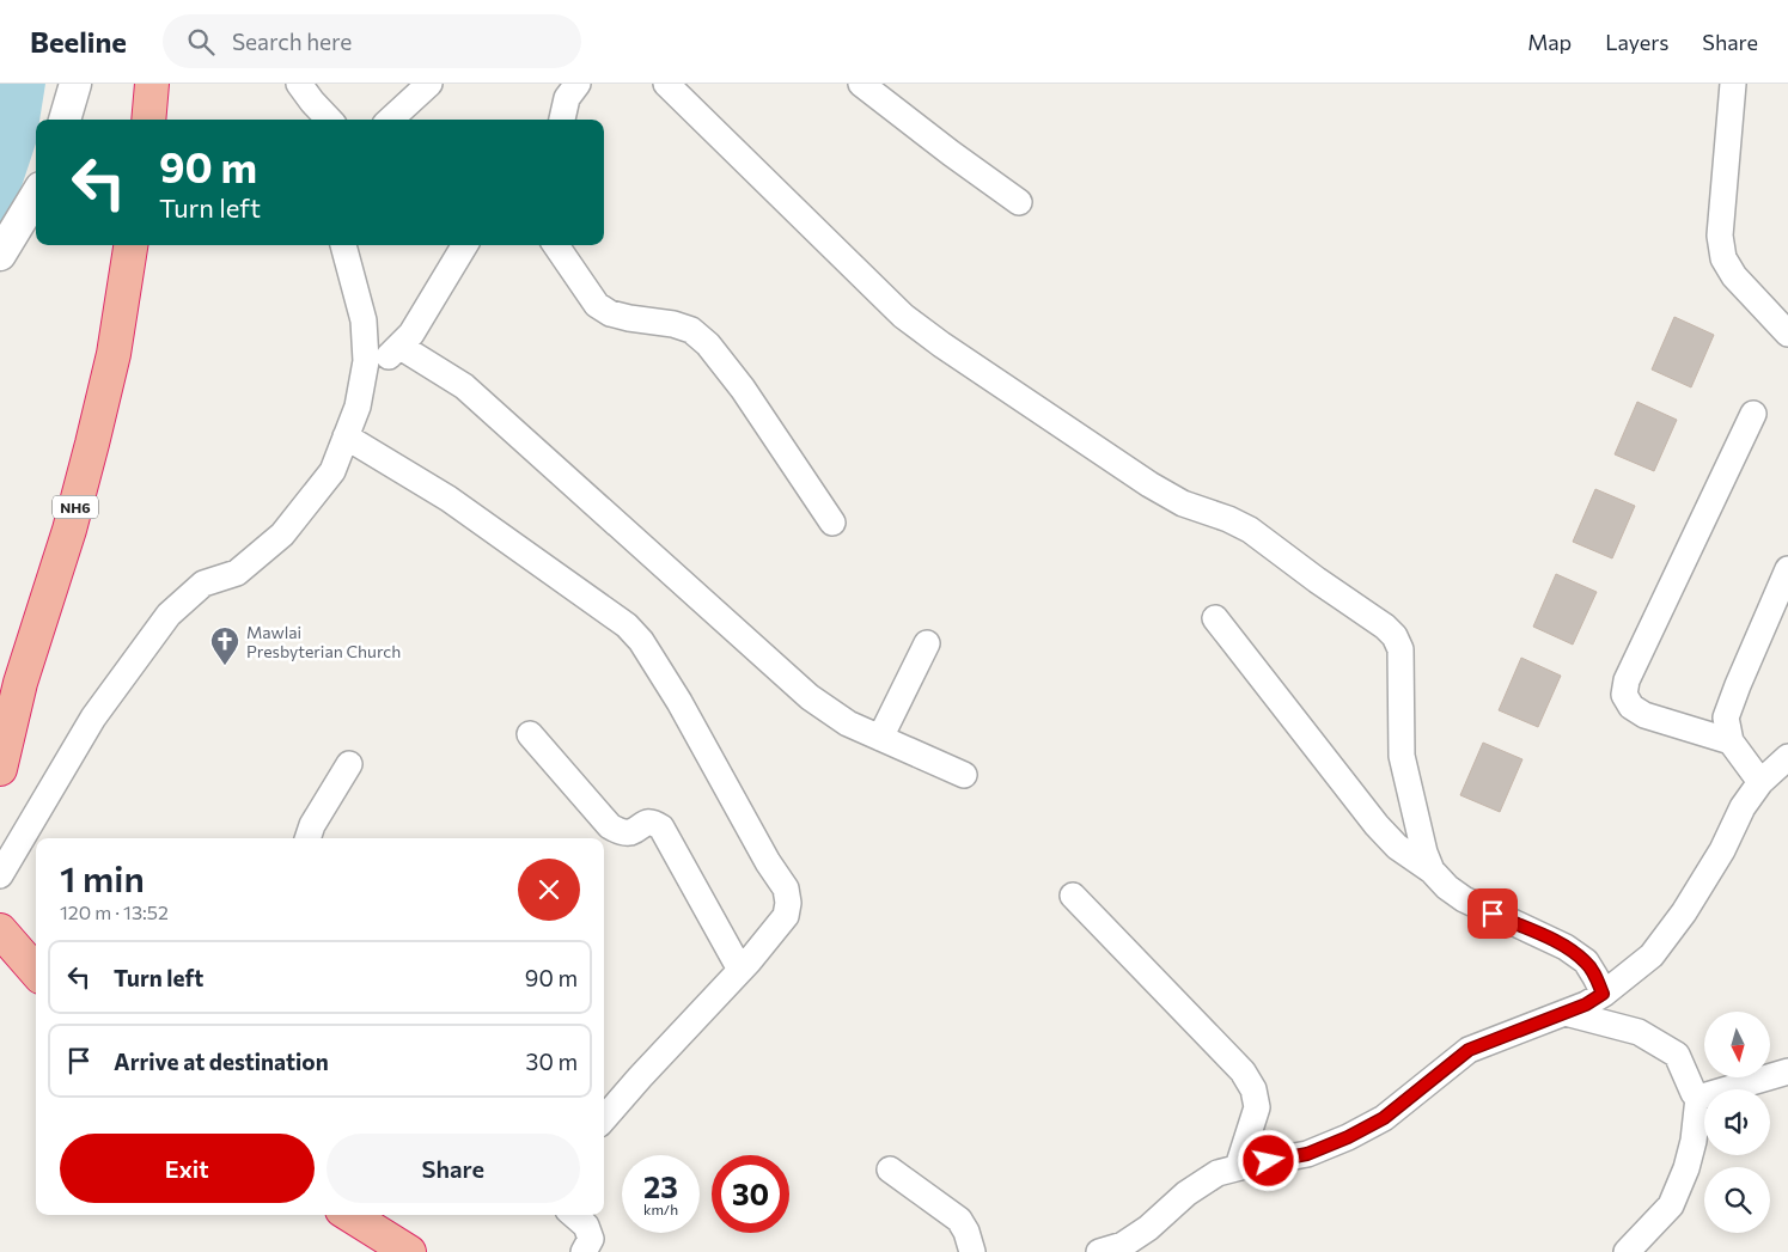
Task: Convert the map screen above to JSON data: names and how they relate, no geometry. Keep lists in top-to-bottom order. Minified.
{"streets":{"highway":["NH6"]},"places":{"church":["Mawlai Presbyterian Church"]},"north":"bottom","page":{"header":"Beeline","search":"Search here","nav":["Map","Layers","Share"],"turn":["90 m","Turn left"],"heading":["1 min","120 m · 13:52"],"list":[{"name":"Turn left","value":"90 m"},{"name":"Arrive at destination","value":"30 m"}],"buttons":["Exit","Share"],"speed":"23 km/h","limit":"30"}}
